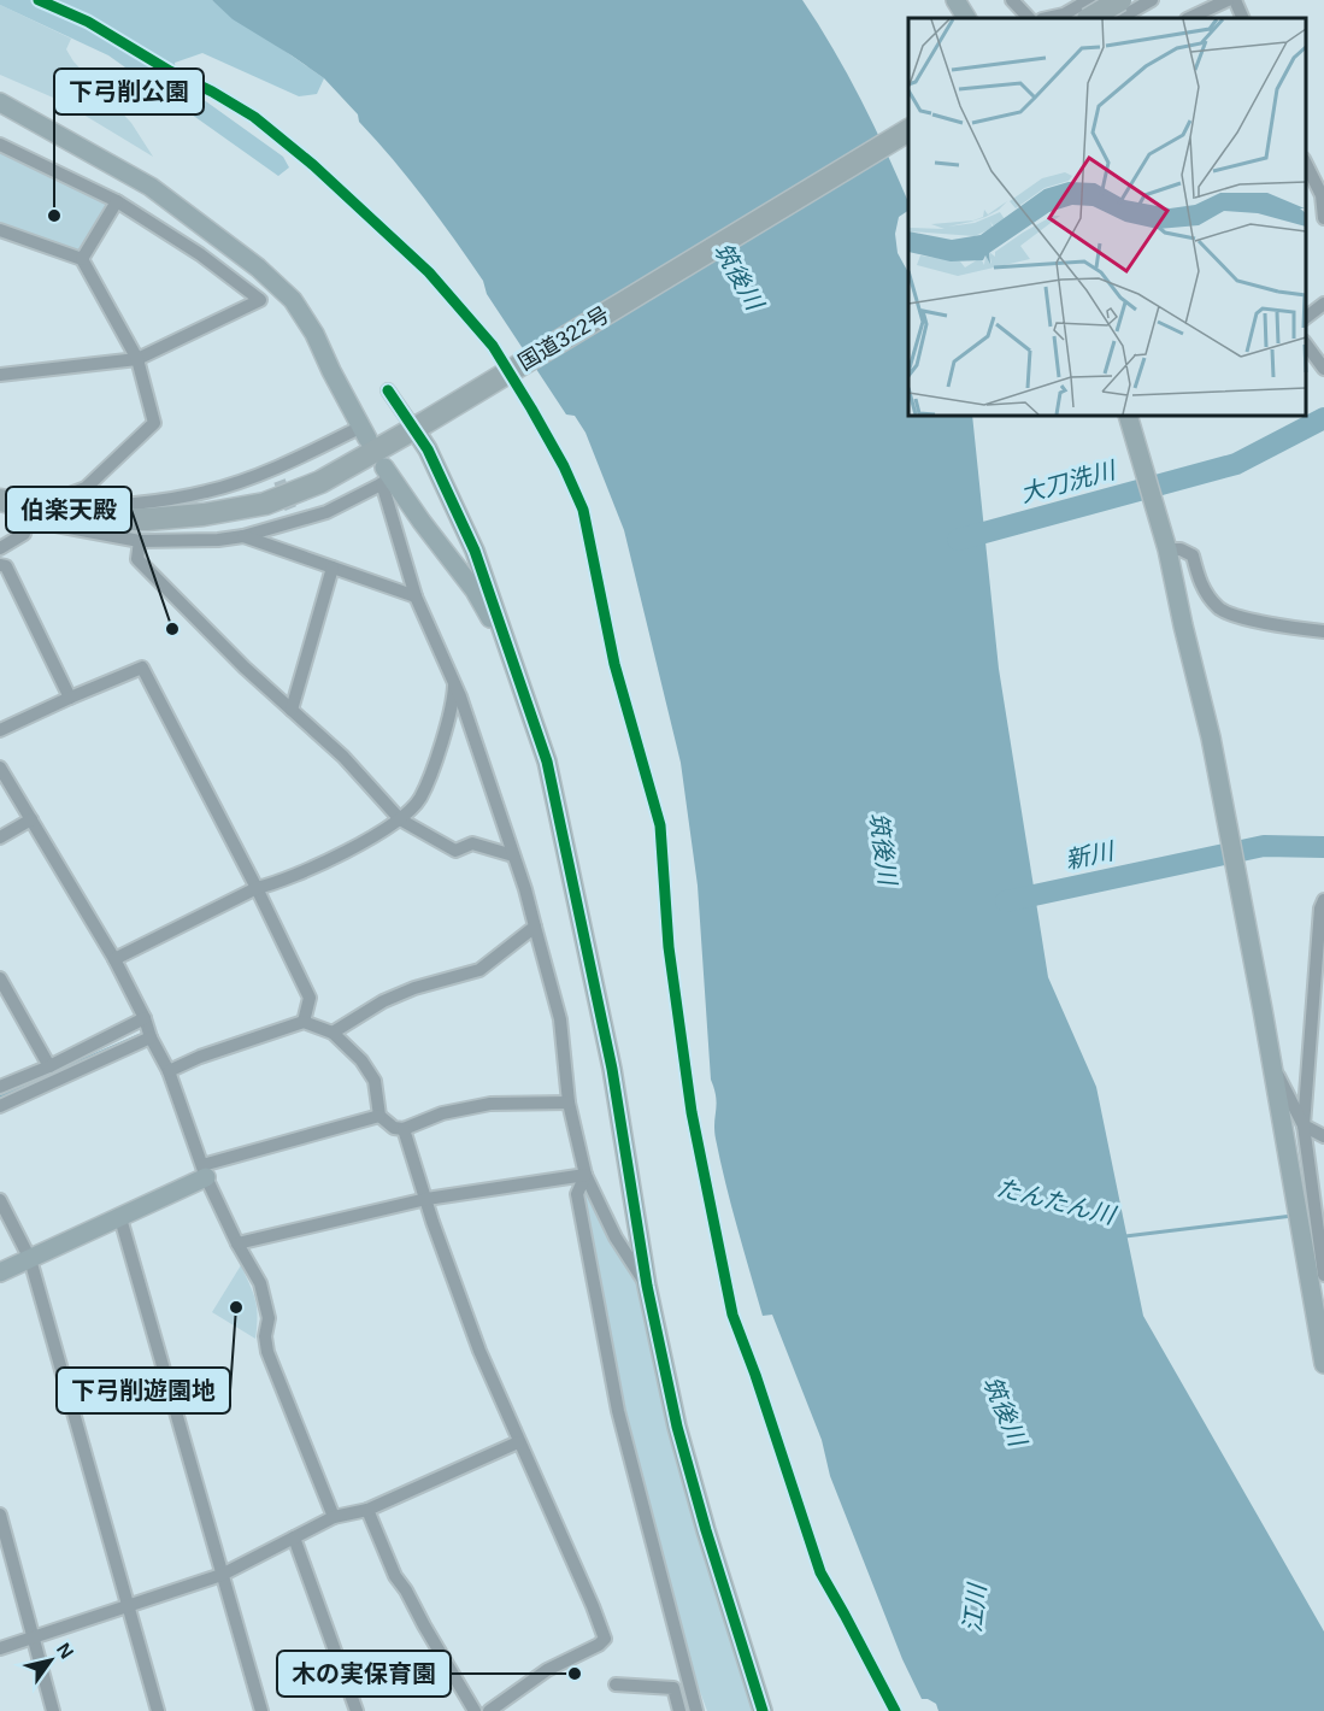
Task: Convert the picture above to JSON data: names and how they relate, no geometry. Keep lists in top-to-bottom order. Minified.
{"streets":{"highway":["国道322号"]},"water":["筑後川","大刀洗川","新川","たんたん川","江川"],"places":["下弓削公園","伯楽天殿","下弓削遊園地","木の実保育園"],"north":"top right"}
